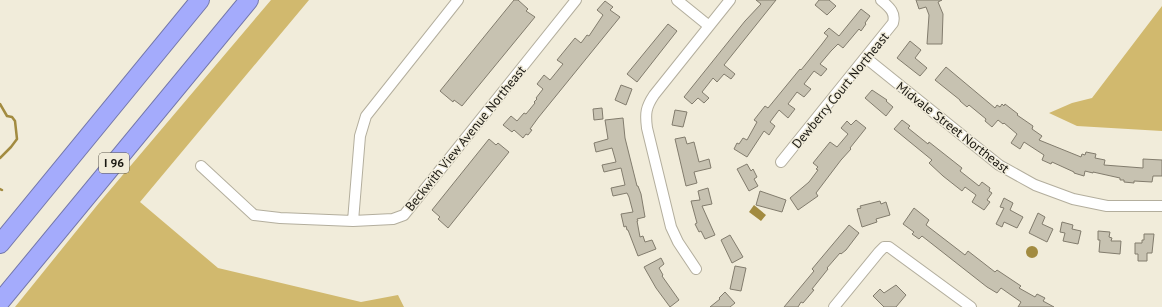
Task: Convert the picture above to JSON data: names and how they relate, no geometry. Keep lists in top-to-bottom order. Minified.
{"streets":{"highway":["I 96"],"street":["Dewberry Court Northeast","Midvale Street Northeast","Beckwith View Avenue Northeast"]},"crossings":[["Dewberry Court Northeast","Midvale Street Northeast"]]}
